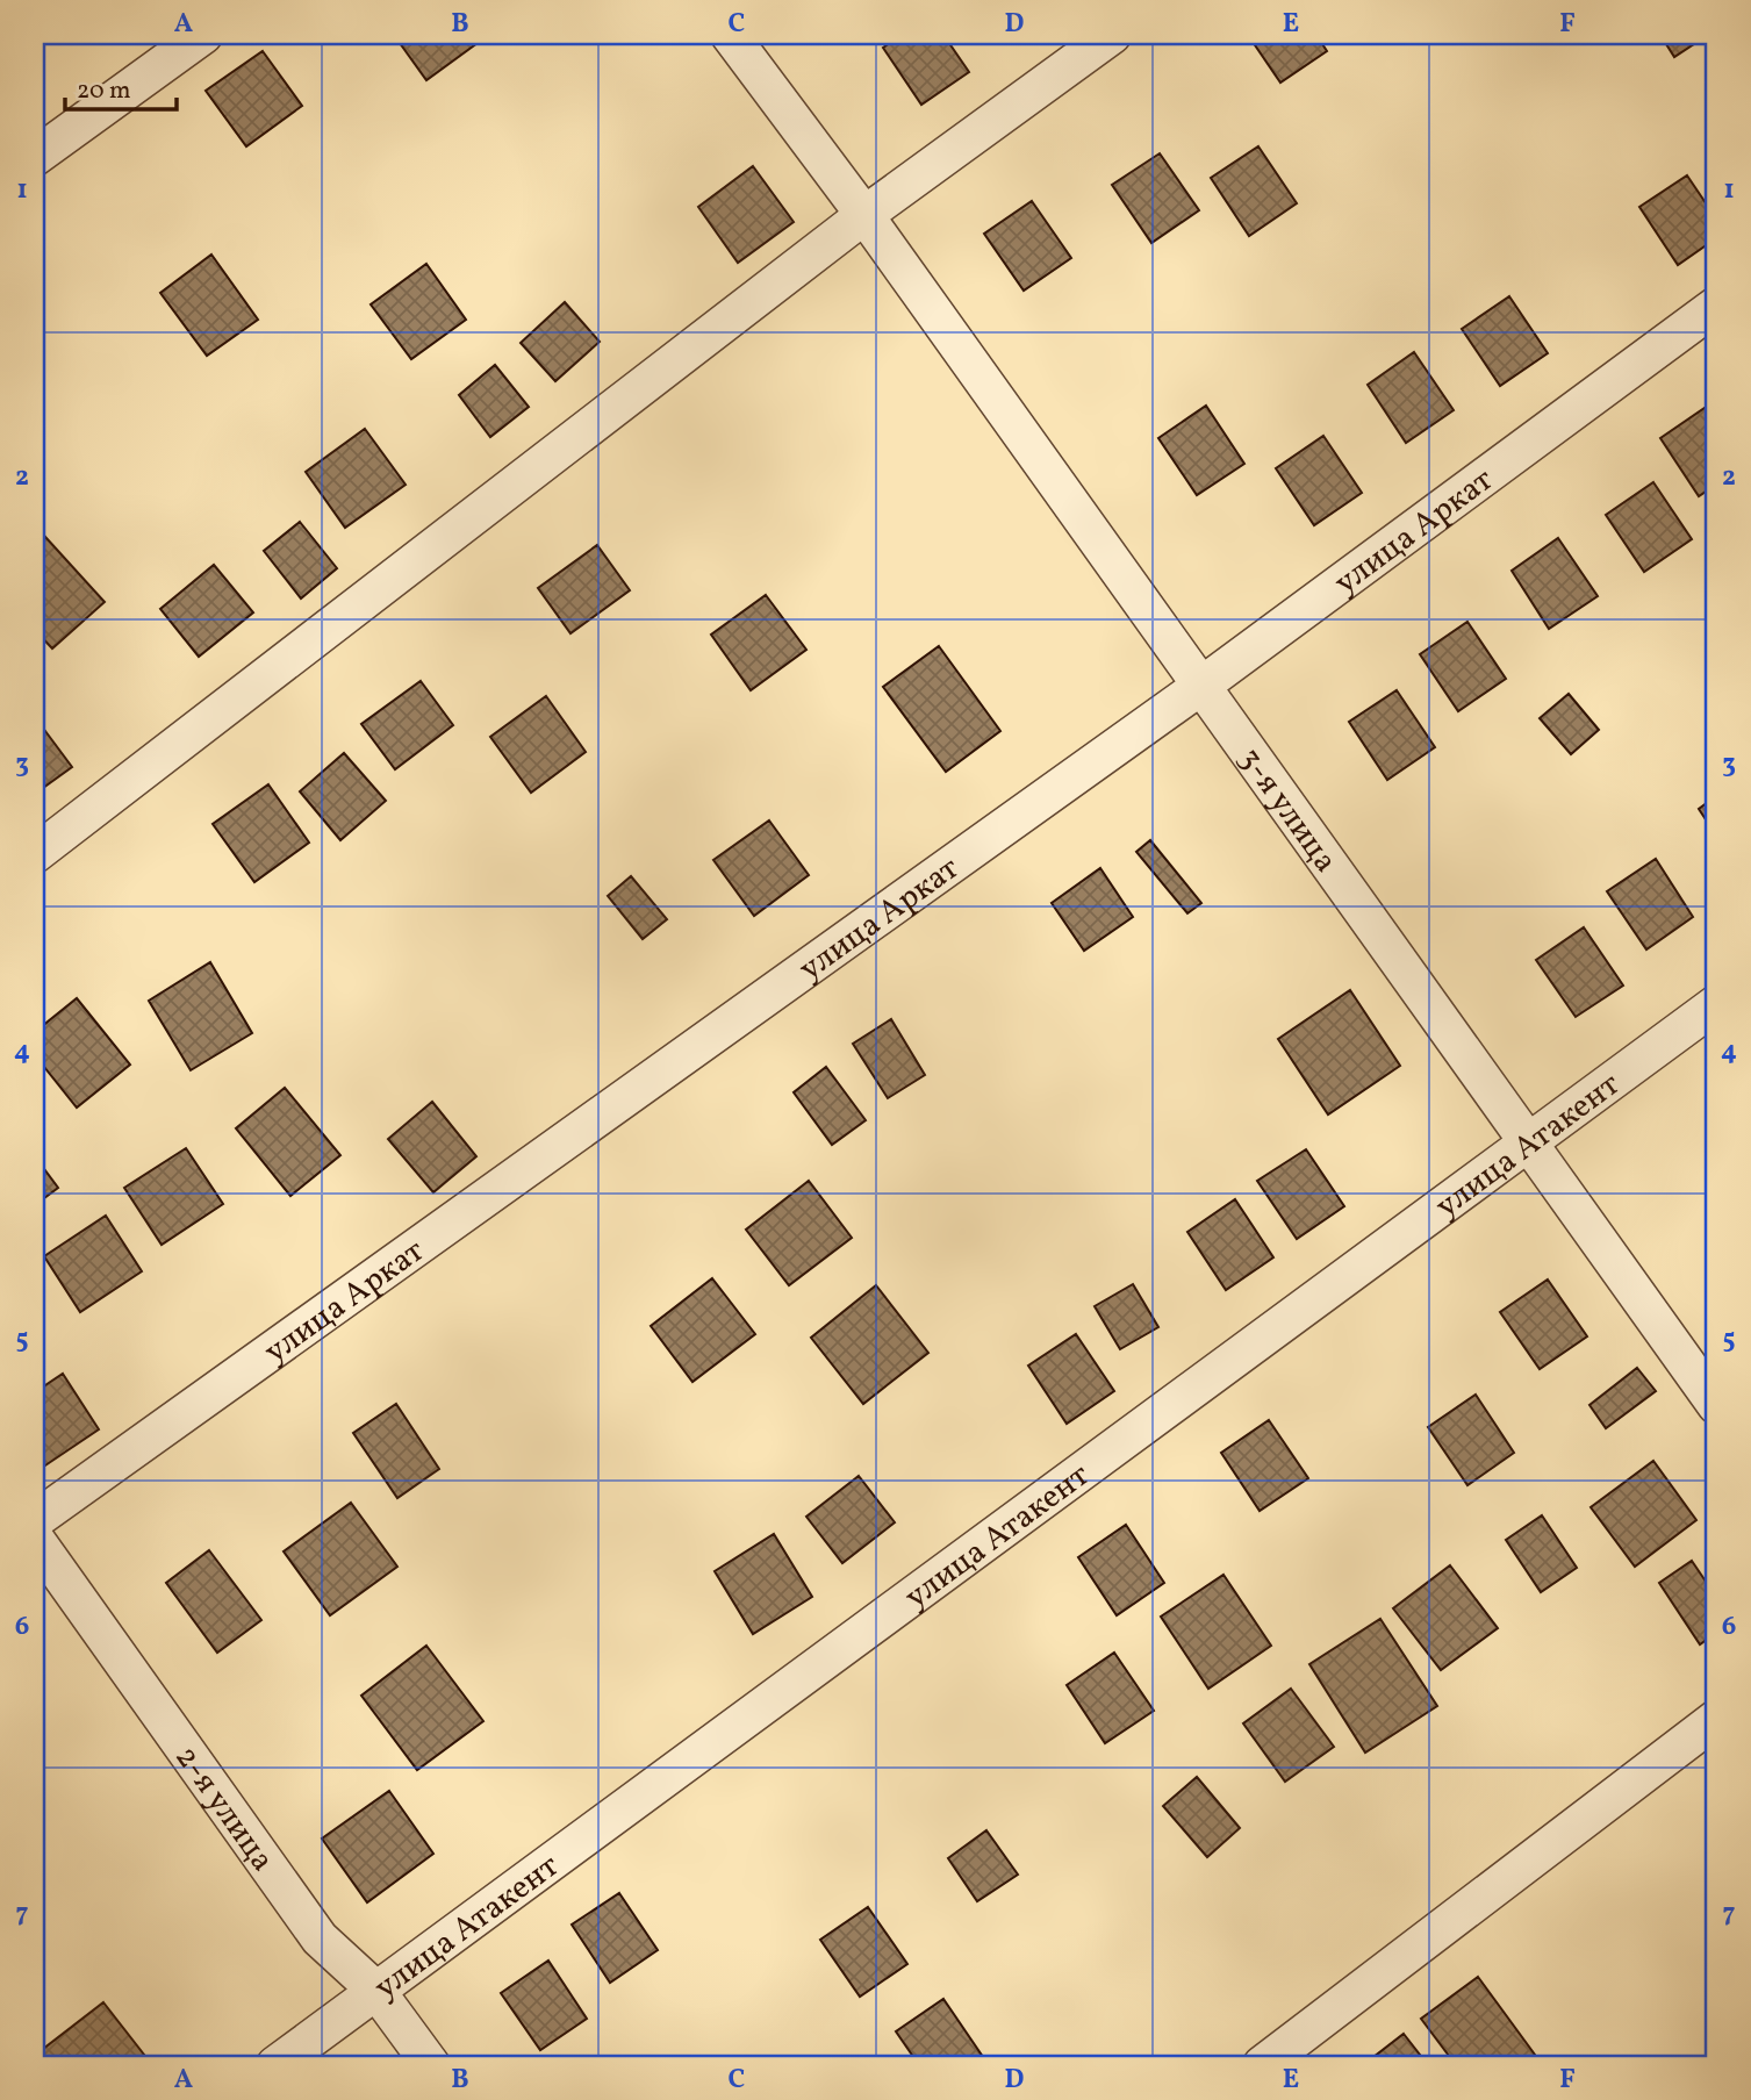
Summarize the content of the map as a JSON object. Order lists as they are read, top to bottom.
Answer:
{
  "streets": {
    "street": [
      "улица Аркат",
      "3-я улица",
      "улица Атакент",
      "2-я улица"
    ]
  },
  "crossings": [
    ["улица Аркат", "3-я улица"],
    ["3-я улица", "улица Атакент"],
    ["улица Атакент", "2-я улица"]
  ],
  "scale_bar": "20 m",
  "grid": {
    "columns": [
      "A",
      "B",
      "C",
      "D",
      "E",
      "F"
    ],
    "rows": [
      "1",
      "2",
      "3",
      "4",
      "5",
      "6",
      "7"
    ]
  }
}
